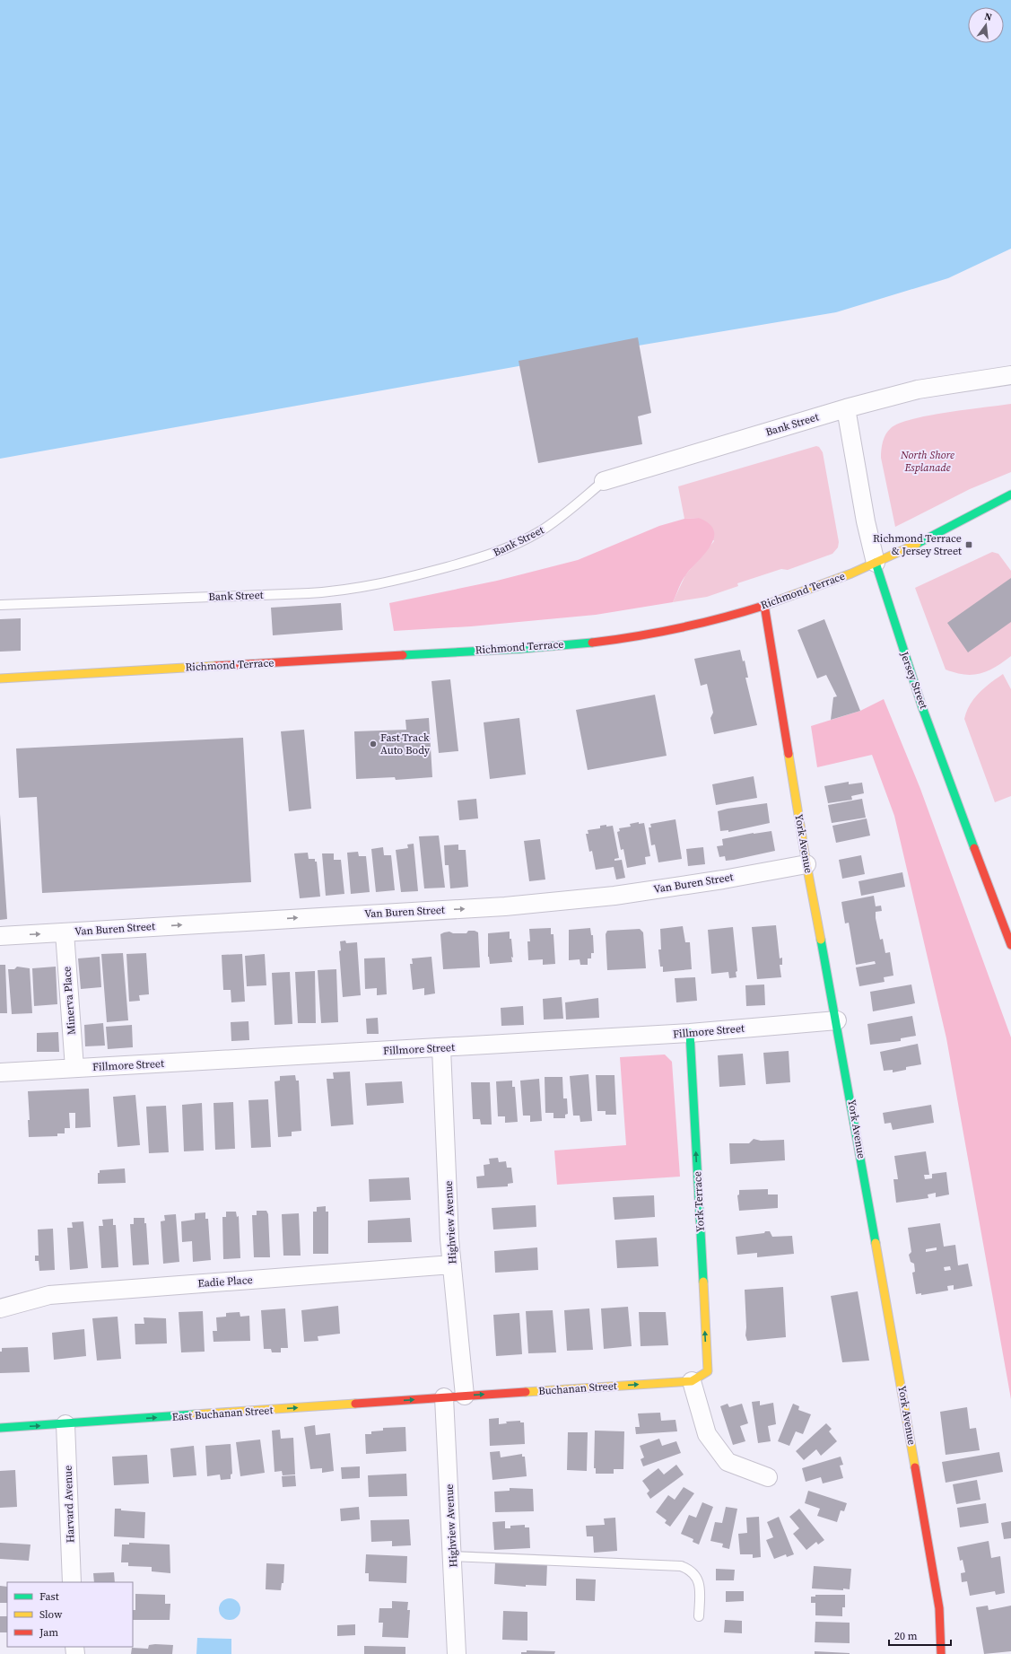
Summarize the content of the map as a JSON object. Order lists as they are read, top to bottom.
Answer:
{
  "streets": {
    "street": [
      "Bank Street",
      "Richmond Terrace",
      "Jersey Street",
      "York Avenue",
      "Van Buren Street",
      "Minerva Place",
      "Fillmore Street",
      "York Terrace",
      "Highview Avenue",
      "Eadie Place",
      "Buchanan Street",
      "East Buchanan Street",
      "Harvard Avenue"
    ]
  },
  "crossings": [
    ["Bank Street", "Jersey Street"],
    ["Richmond Terrace", "Jersey Street"],
    ["Richmond Terrace", "York Avenue"],
    ["York Avenue", "Van Buren Street"],
    ["York Avenue", "Fillmore Street"],
    ["Van Buren Street", "Minerva Place"],
    ["Minerva Place", "Fillmore Street"],
    ["Fillmore Street", "York Terrace"],
    ["Fillmore Street", "Highview Avenue"],
    ["York Terrace", "Buchanan Street"],
    ["Highview Avenue", "Eadie Place"],
    ["Highview Avenue", "Buchanan Street"],
    ["Highview Avenue", "East Buchanan Street"],
    ["Buchanan Street", "East Buchanan Street"],
    ["East Buchanan Street", "Harvard Avenue"]
  ],
  "one_way": [
    "Van Buren Street",
    "York Terrace",
    "Buchanan Street",
    "East Buchanan Street"
  ],
  "parks": ["North Shore Esplanade"],
  "places": {
    "transit": ["Richmond Terrace & Jersey Street"],
    "other": ["Fast Track Auto Body"]
  },
  "legend": ["Fast", "Slow", "Jam"],
  "scale_bar": "20 m",
  "north": "top"
}
